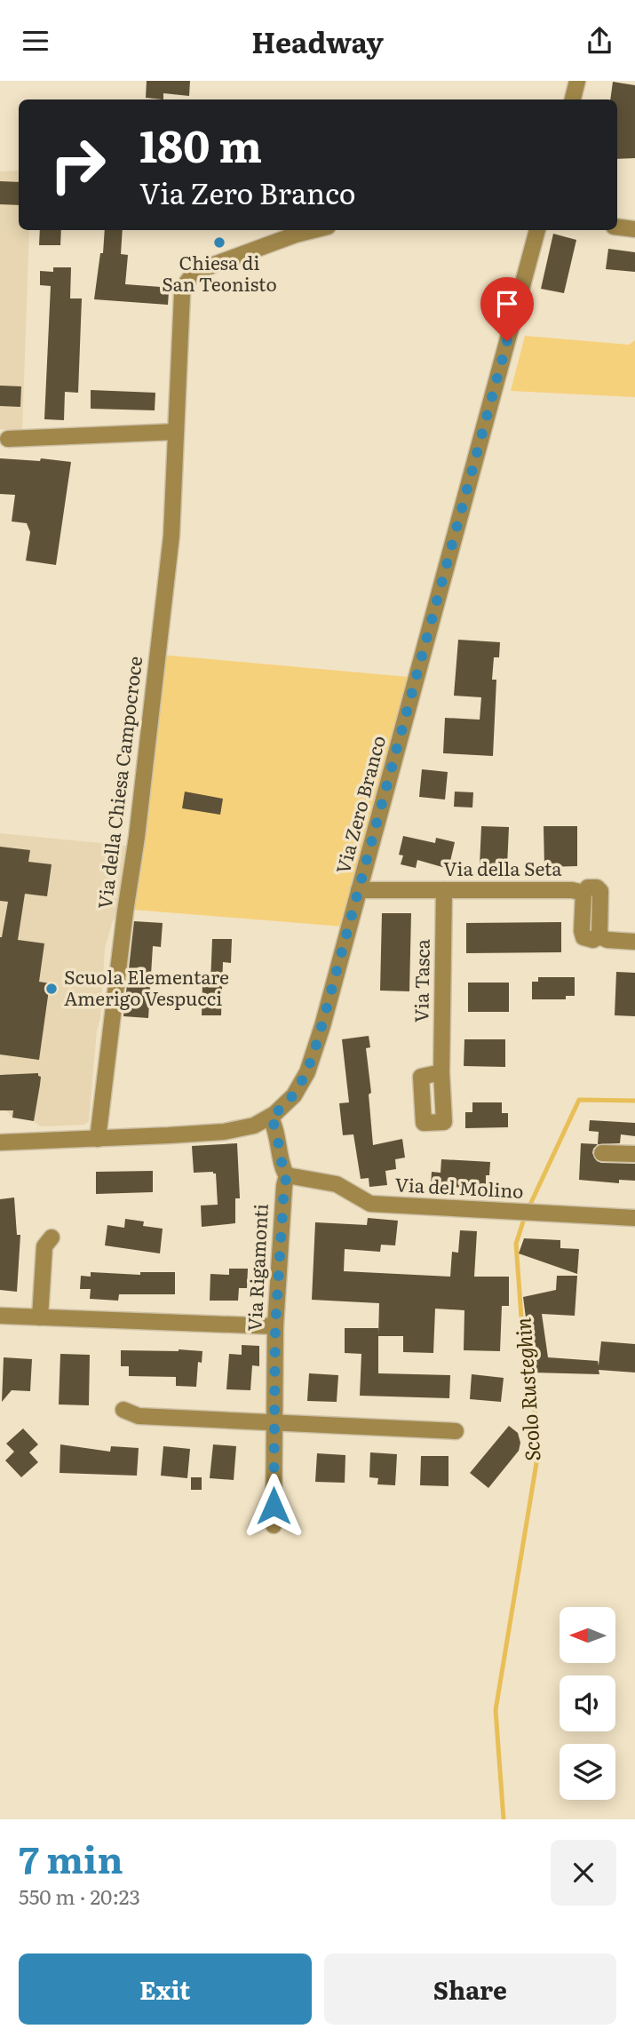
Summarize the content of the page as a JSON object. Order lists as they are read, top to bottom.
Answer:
{
  "streets": {
    "street": [
      "Via della Chiesa Campocroce",
      "Via Zero Branco",
      "Via della Seta",
      "Via Tasca",
      "Via del Molino",
      "Via Rigamonti"
    ]
  },
  "crossings": [
    ["Via della Chiesa Campocroce", "Via Zero Branco"],
    ["Via Zero Branco", "Via della Seta"],
    ["Via Zero Branco", "Via Rigamonti"],
    ["Via della Seta", "Via Tasca"],
    ["Via del Molino", "Via Rigamonti"]
  ],
  "water": ["Scolo Rusteghin"],
  "places": ["Chiesa di San Teonisto", "Scuola Elementare Amerigo Vespucci"],
  "north": "left",
  "page": {
    "header": "Headway",
    "turn": ["180 m", "Via Zero Branco"],
    "heading": ["7 min", "550 m · 20:23"],
    "buttons": ["Exit", "Share"]
  }
}
